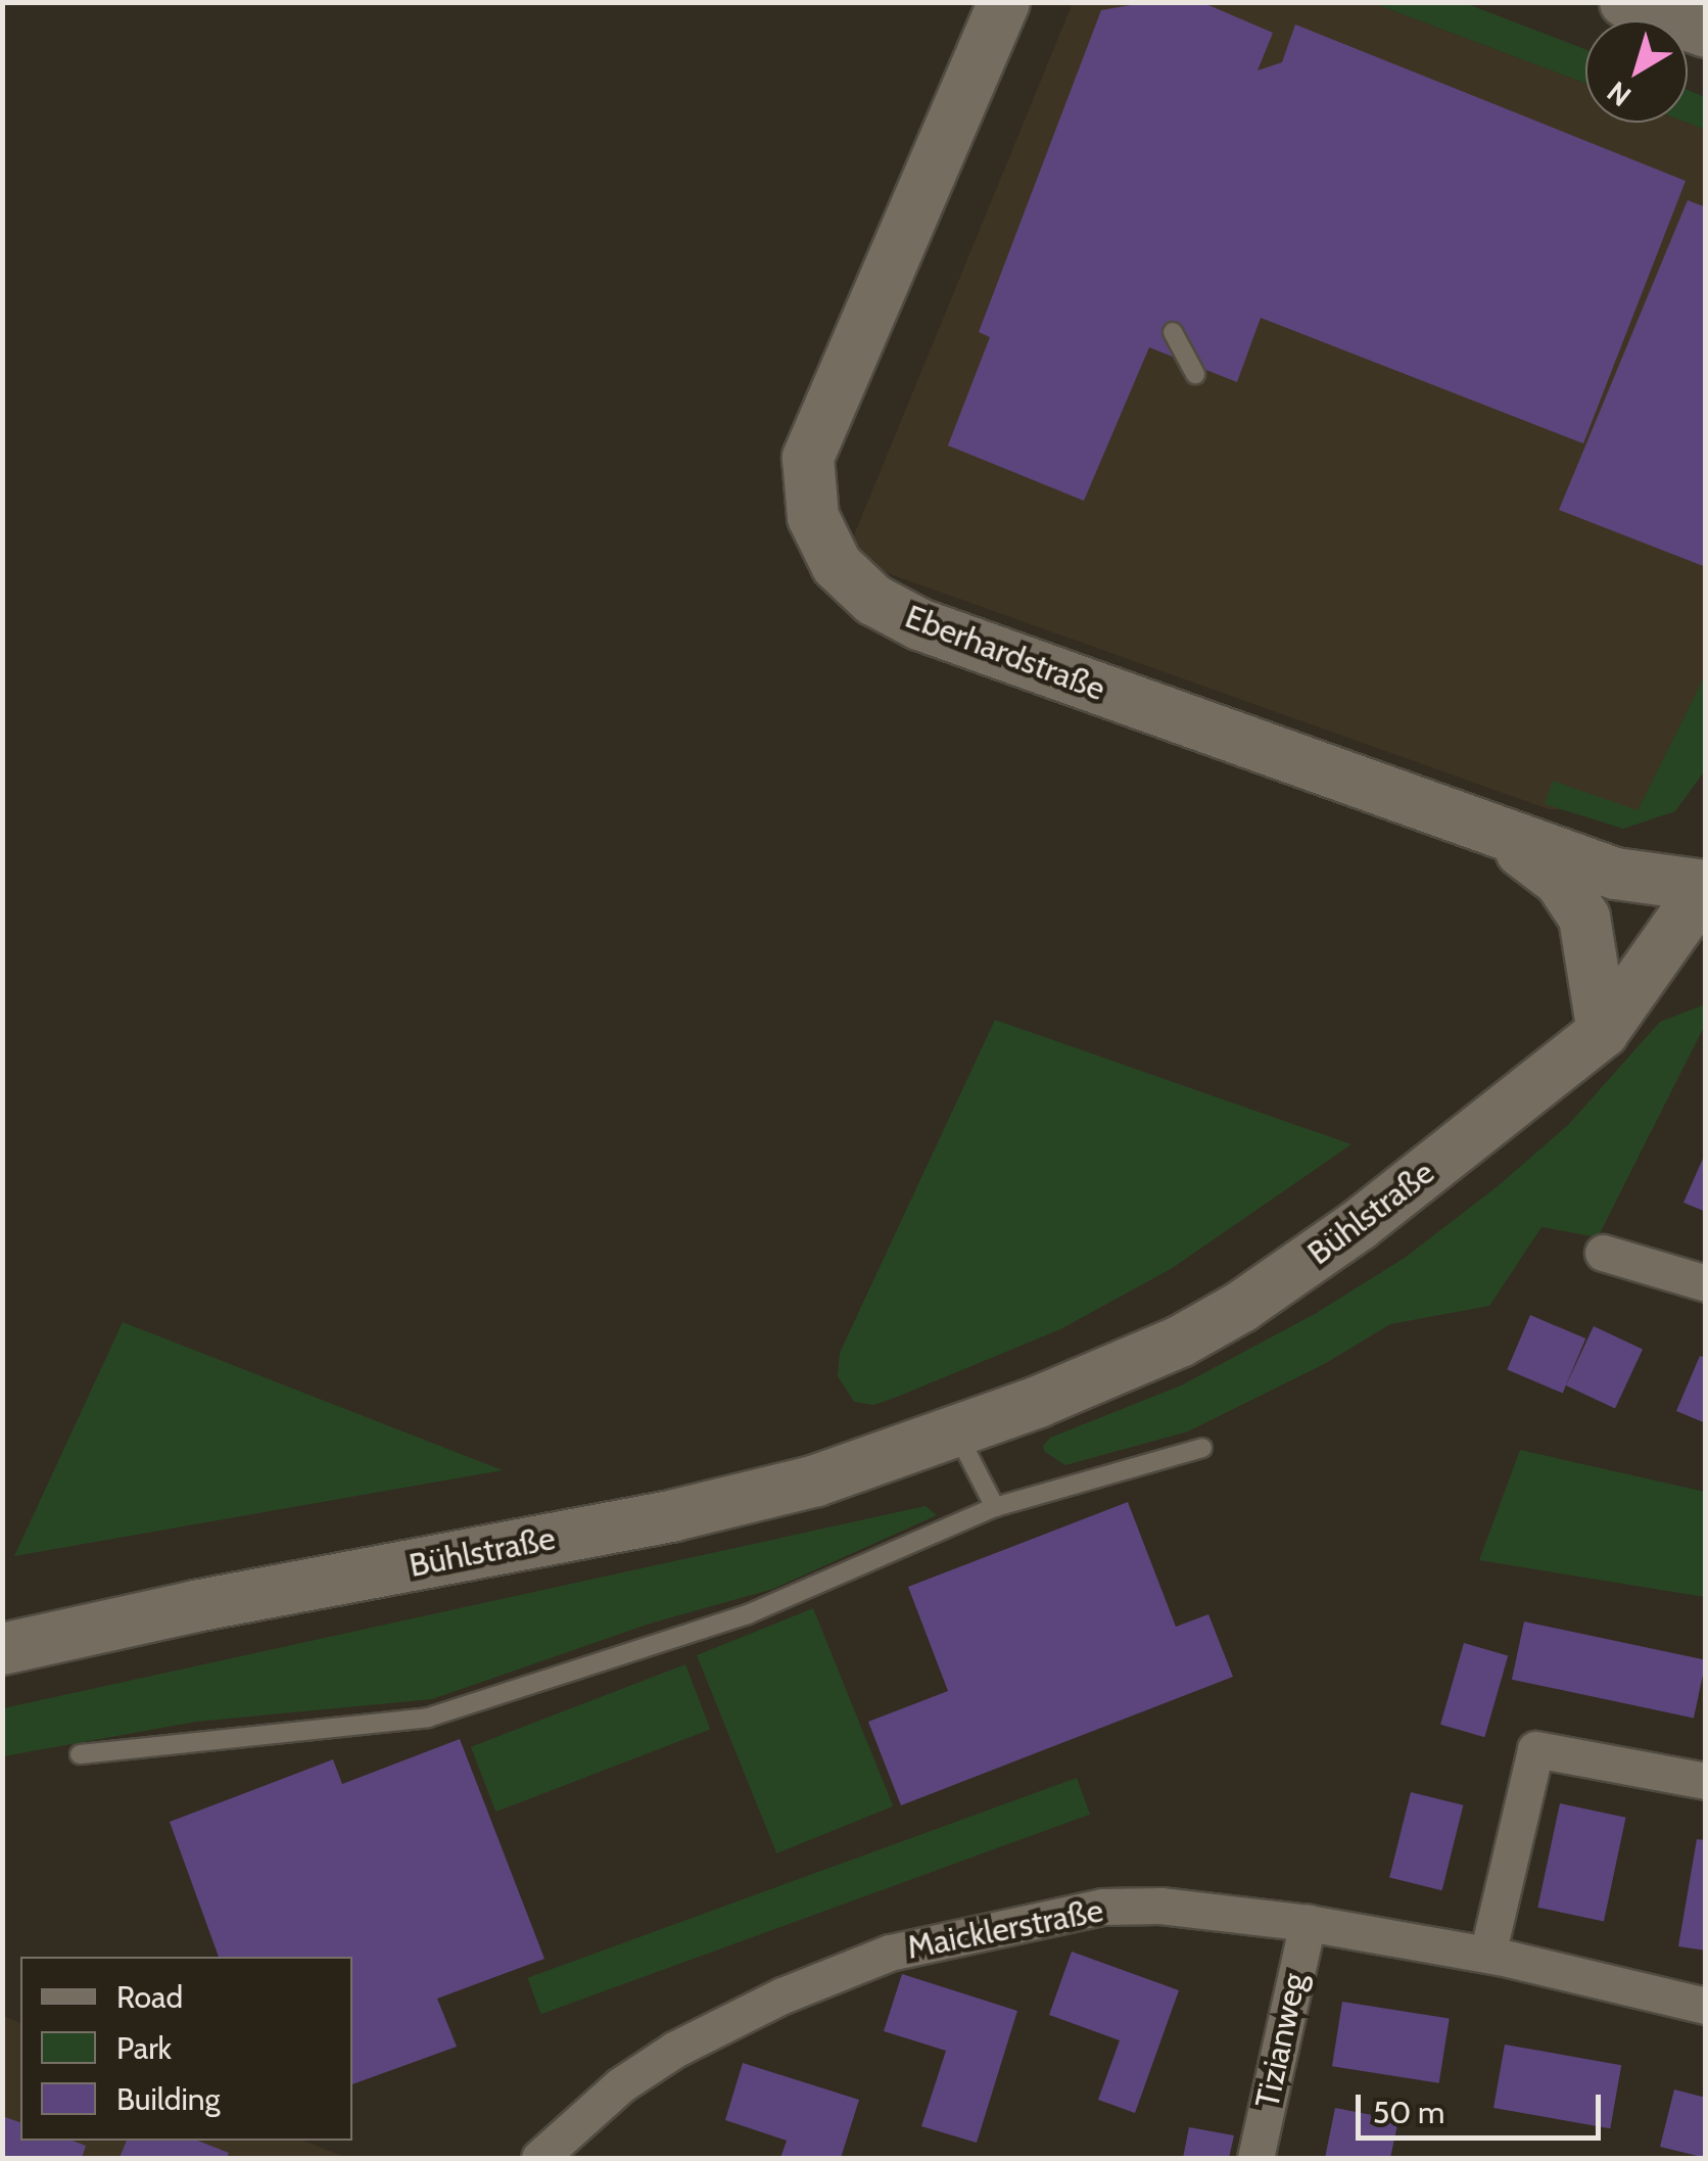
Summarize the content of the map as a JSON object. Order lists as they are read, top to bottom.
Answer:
{
  "streets": {
    "main road": ["Eberhardstraße", "Bühlstraße"],
    "street": ["Maicklerstraße", "Tizianweg"]
  },
  "crossings": [
    ["Eberhardstraße", "Bühlstraße"],
    ["Maicklerstraße", "Tizianweg"]
  ],
  "legend": ["Road", "Park", "Building"],
  "scale_bar": "50 m",
  "north": "bottom left"
}
